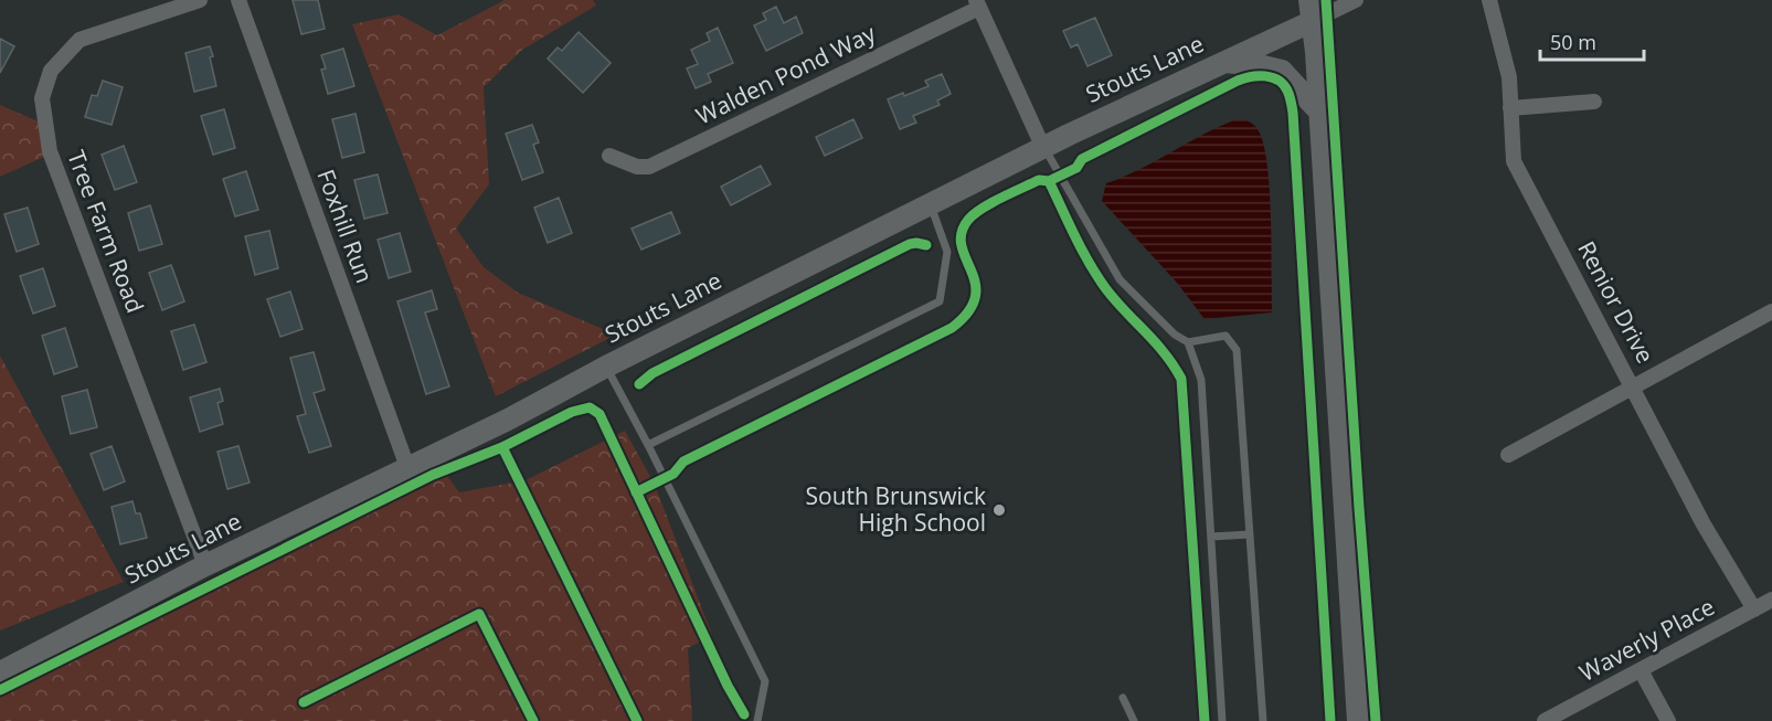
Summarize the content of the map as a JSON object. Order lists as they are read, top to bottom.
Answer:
{
  "streets": {
    "street": [
      "Stouts Lane",
      "Walden Pond Way",
      "Foxhill Run",
      "Tree Farm Road",
      "Renior Drive",
      "Waverly Place"
    ]
  },
  "crossings": [
    ["Stouts Lane", "Foxhill Run"],
    ["Stouts Lane", "Tree Farm Road"],
    ["Renior Drive", "Waverly Place"]
  ],
  "places": ["South Brunswick High School"],
  "scale_bar": "50 m"
}
